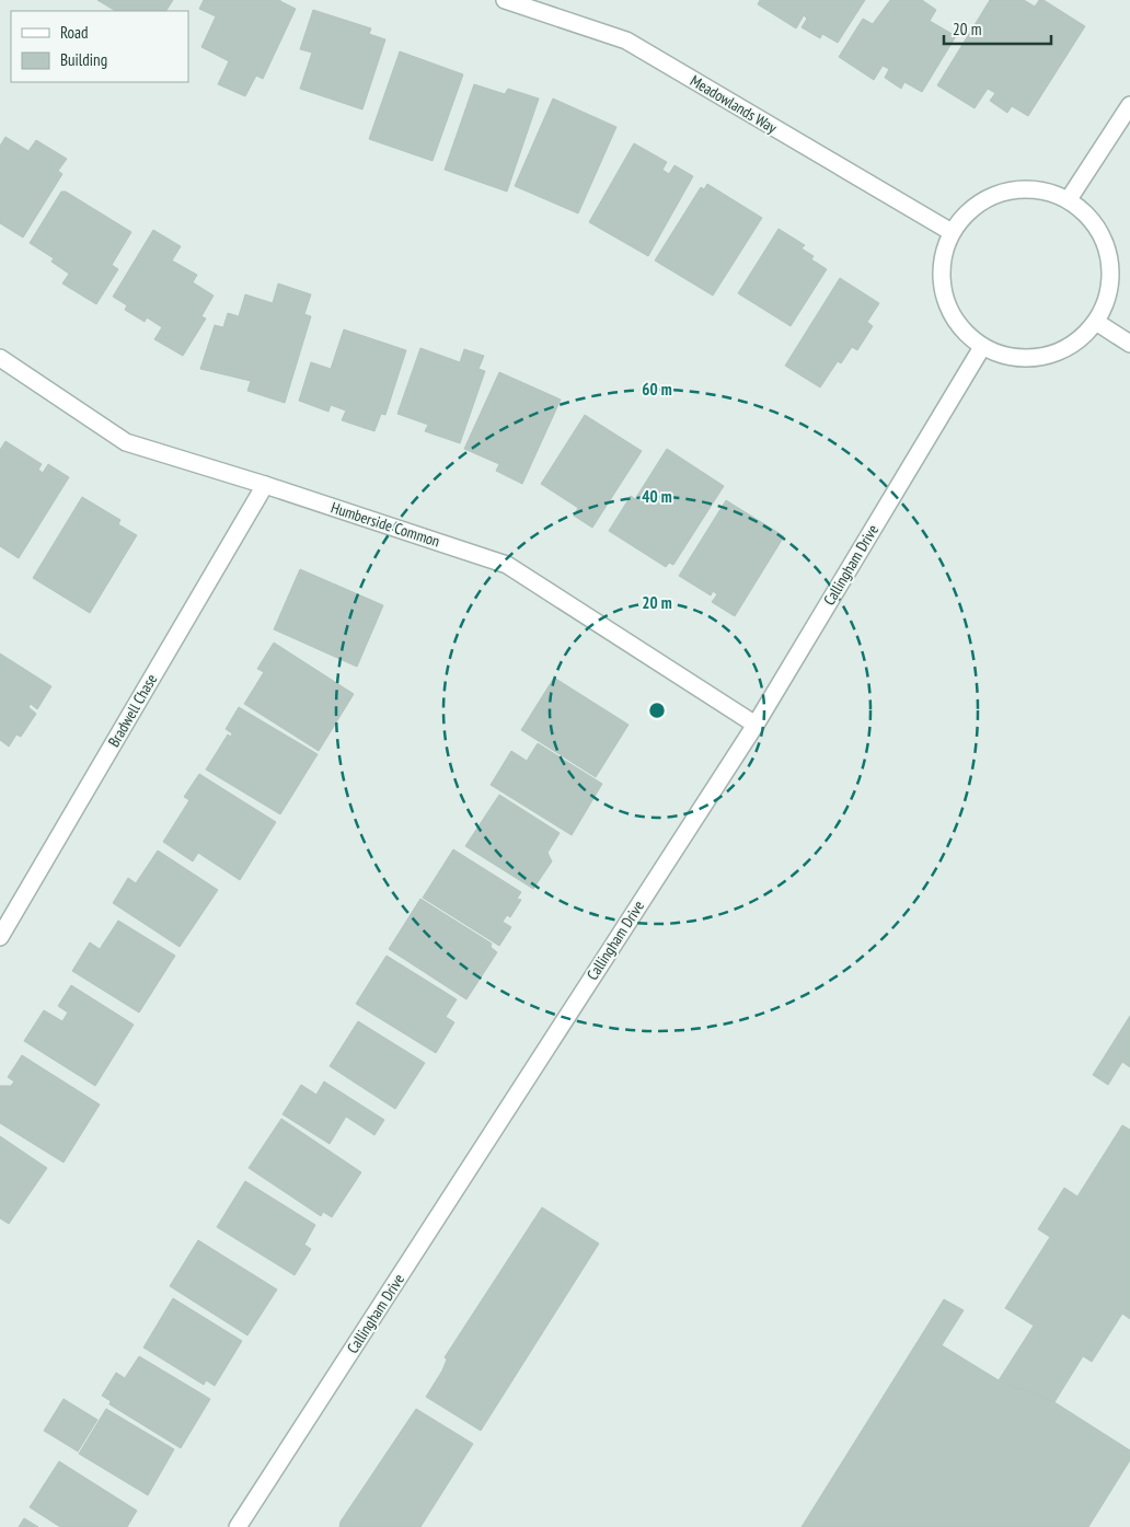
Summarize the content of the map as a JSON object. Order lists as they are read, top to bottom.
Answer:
{
  "streets": {
    "street": [
      "Meadowlands Way",
      "Humberside Common",
      "Callingham Drive",
      "Bradwell Chase"
    ]
  },
  "crossings": [
    ["Meadowlands Way", "Callingham Drive"],
    ["Humberside Common", "Callingham Drive"],
    ["Humberside Common", "Bradwell Chase"]
  ],
  "legend": ["Road", "Building"],
  "scale_bar": "20 m",
  "rings": ["60 m", "40 m", "20 m"]
}
